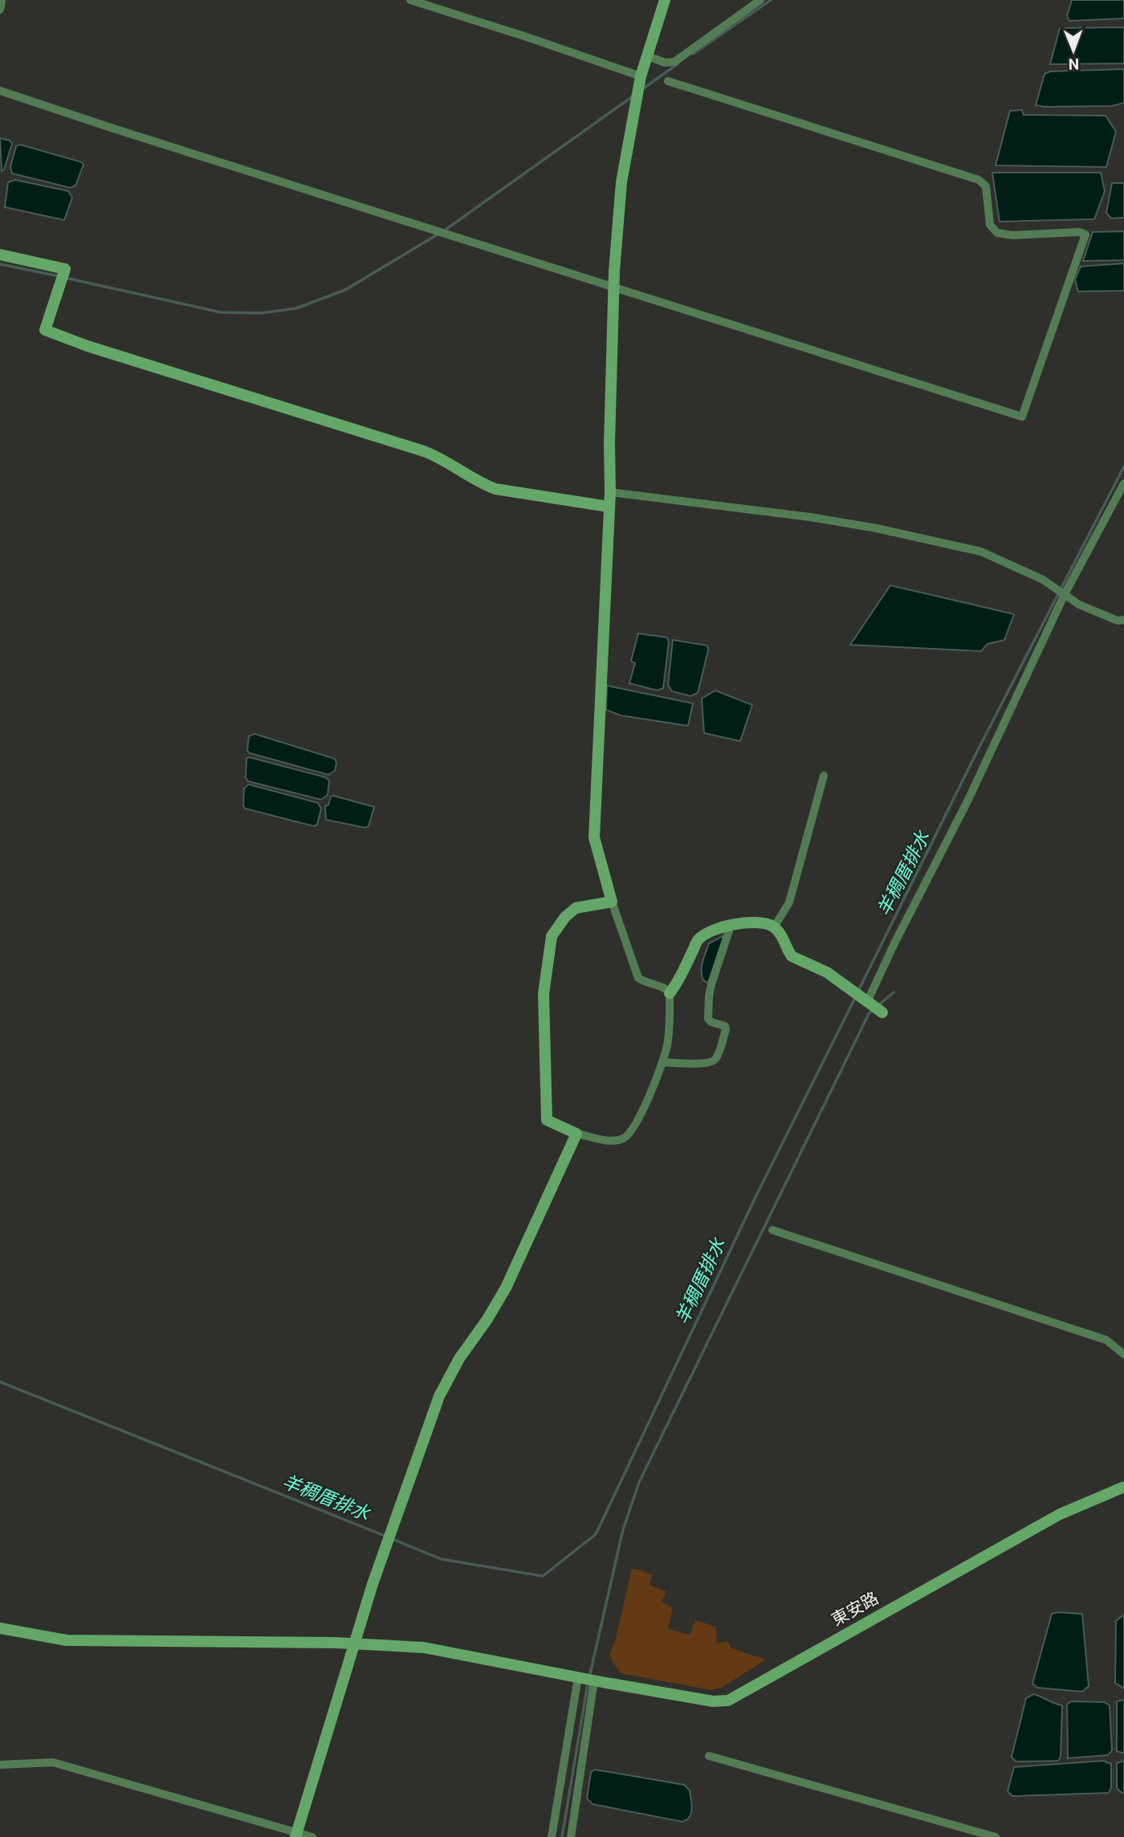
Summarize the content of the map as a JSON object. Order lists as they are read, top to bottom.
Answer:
{
  "streets": {
    "street": ["東安路"]
  },
  "water": ["羊稠厝排水"],
  "north": "bottom"
}
